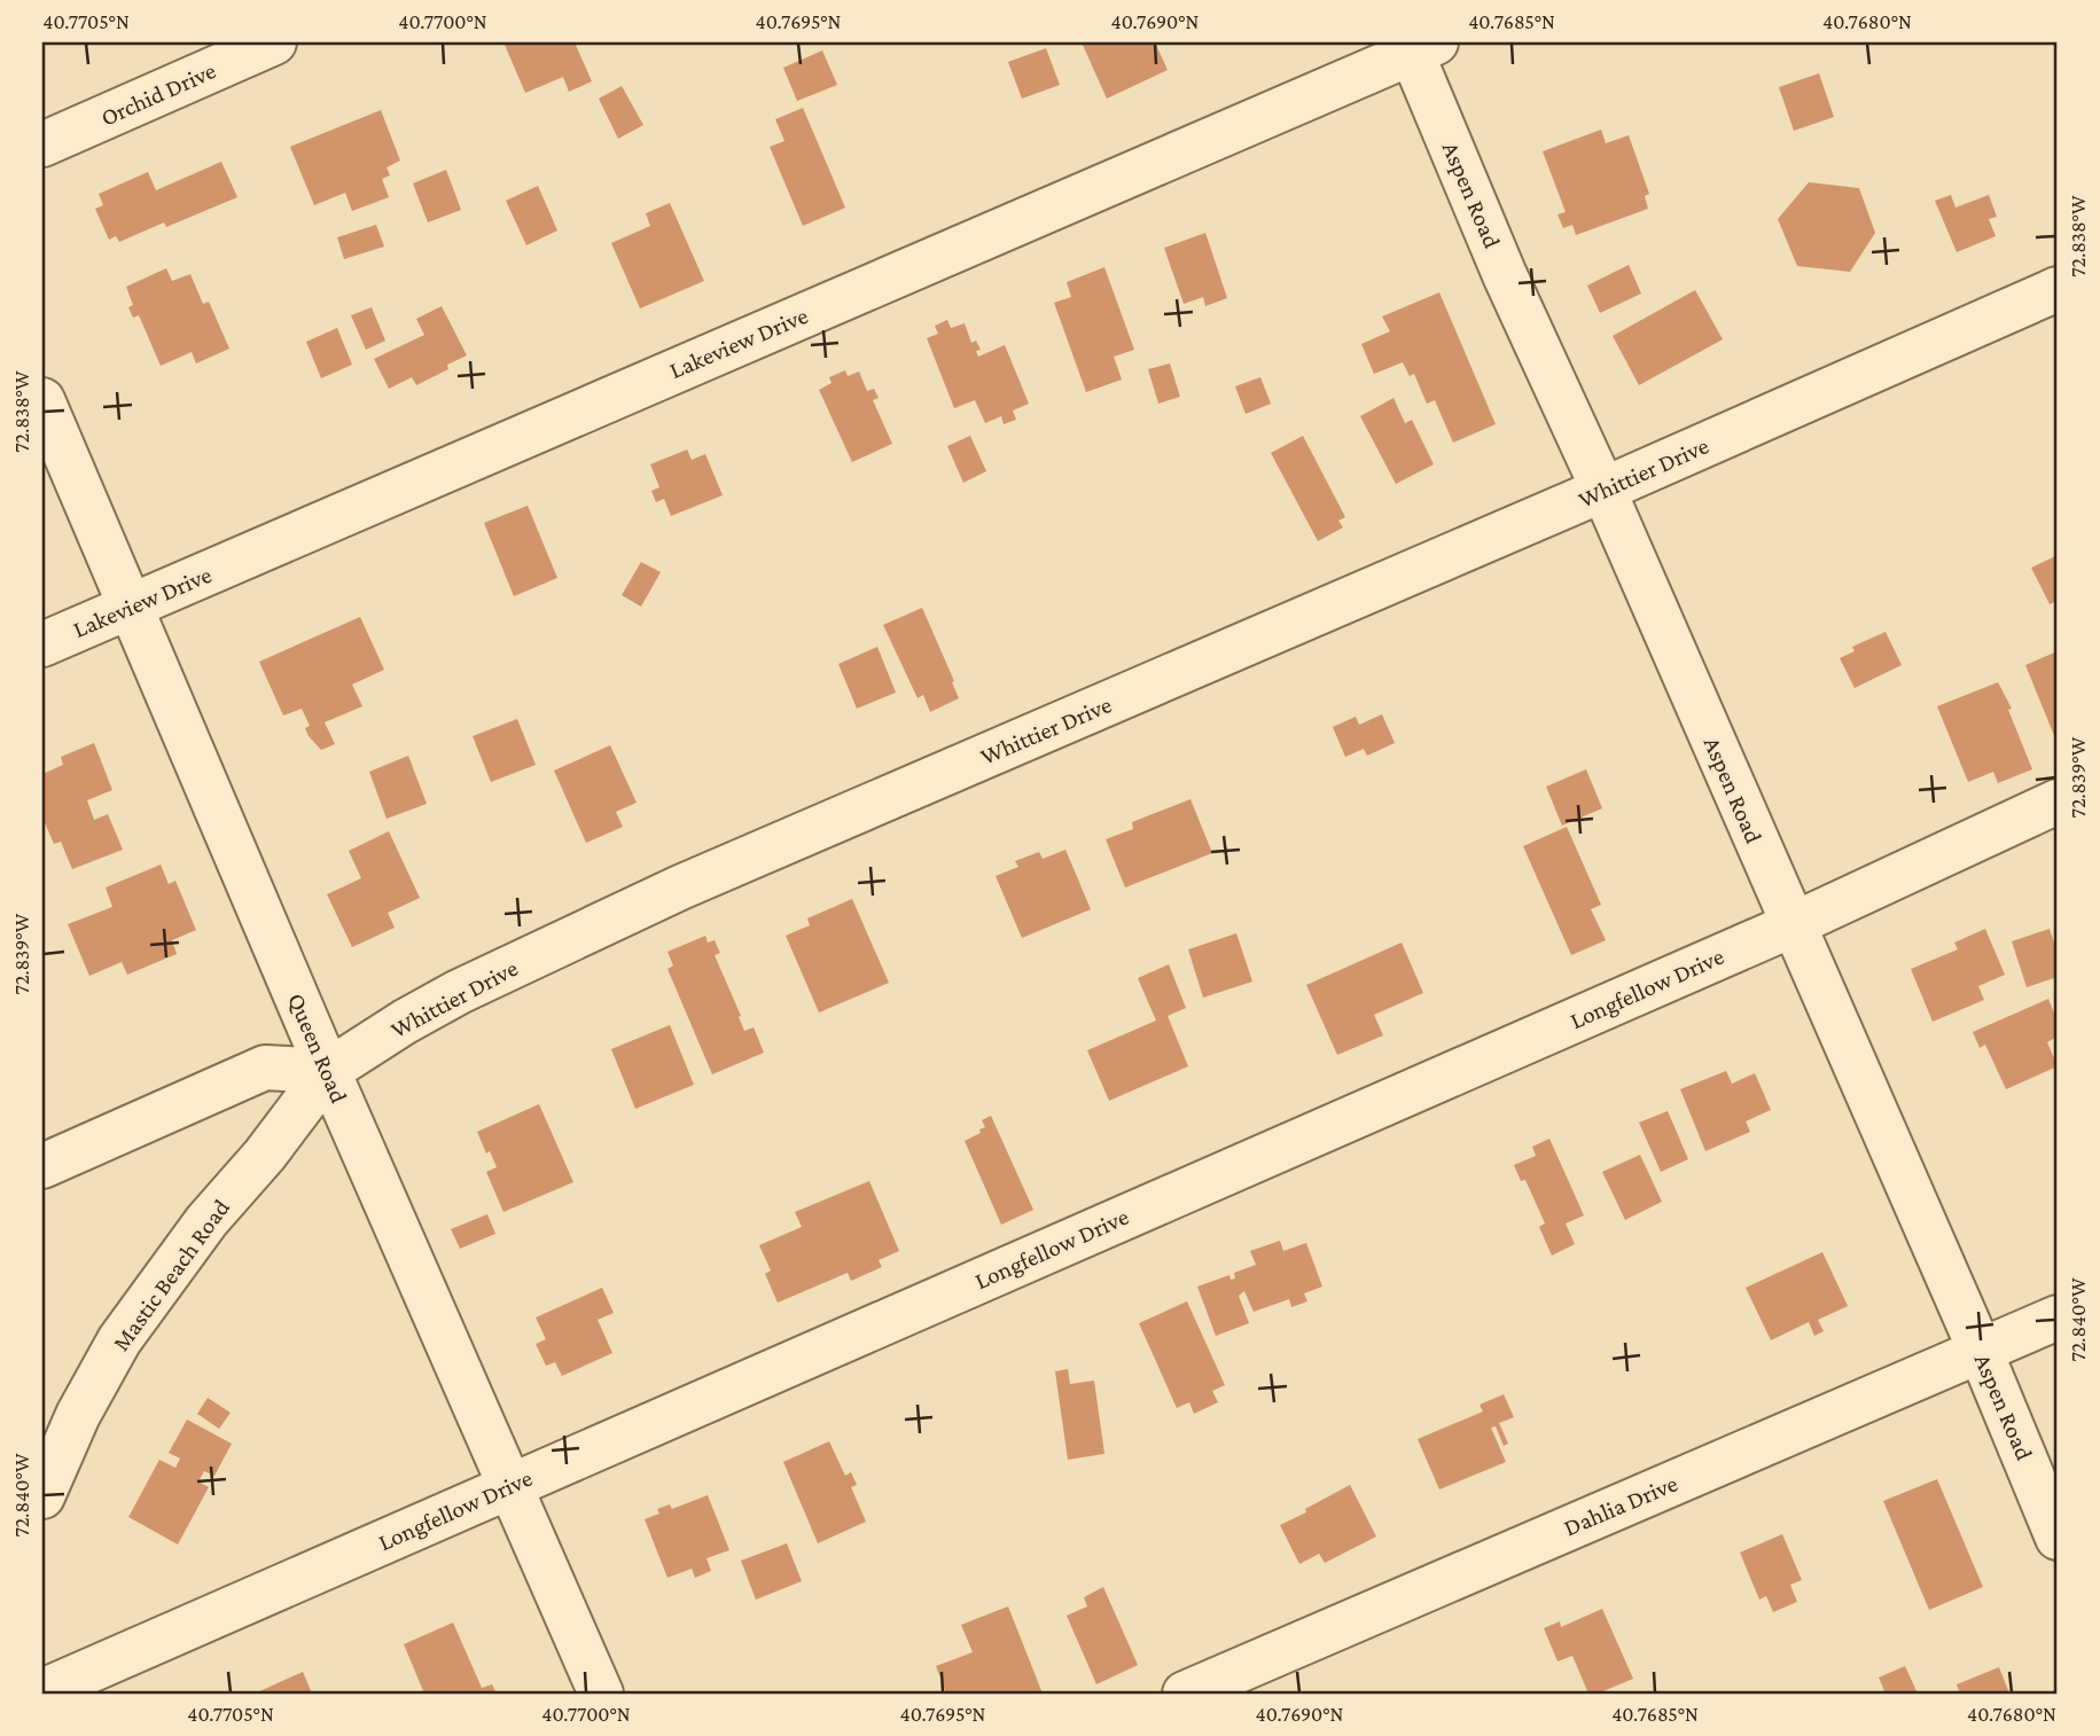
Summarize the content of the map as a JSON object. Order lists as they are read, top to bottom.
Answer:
{
  "streets": {
    "street": [
      "Orchid Drive",
      "Aspen Road",
      "Lakeview Drive",
      "Whittier Drive",
      "Longfellow Drive",
      "Queen Road",
      "Mastic Beach Road",
      "Dahlia Drive"
    ]
  },
  "crossings": [
    ["Aspen Road", "Lakeview Drive"],
    ["Aspen Road", "Whittier Drive"],
    ["Aspen Road", "Longfellow Drive"],
    ["Aspen Road", "Dahlia Drive"],
    ["Lakeview Drive", "Queen Road"],
    ["Whittier Drive", "Queen Road"],
    ["Whittier Drive", "Mastic Beach Road"],
    ["Longfellow Drive", "Queen Road"],
    ["Queen Road", "Mastic Beach Road"]
  ],
  "coordinates": [
    "40.7705°N",
    "40.7700°N",
    "40.7695°N",
    "40.7690°N",
    "40.7685°N",
    "40.7680°N",
    "72.838°W",
    "72.839°W",
    "72.840°W"
  ]
}
